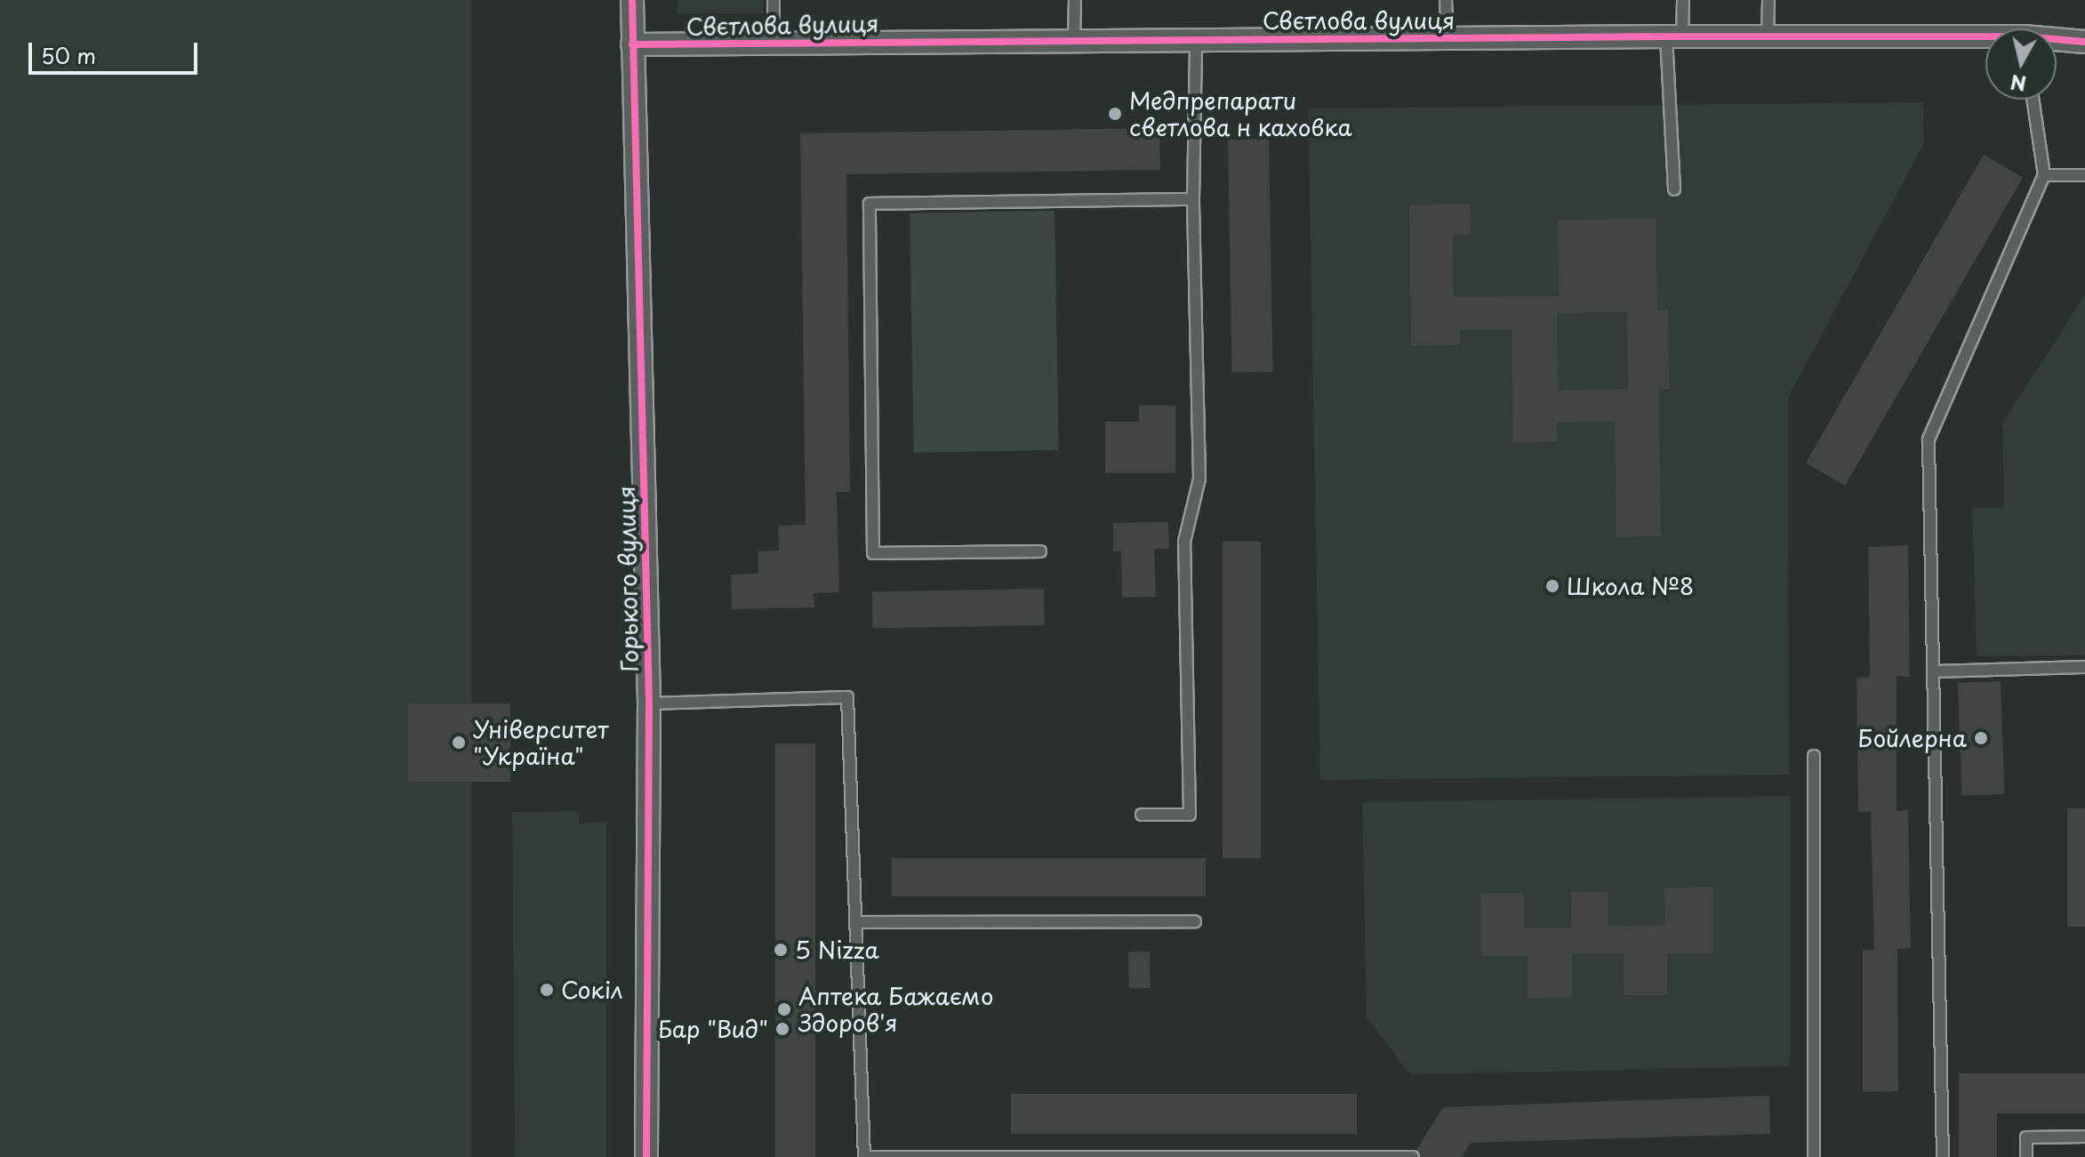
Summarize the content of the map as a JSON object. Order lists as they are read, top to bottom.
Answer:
{
  "streets": {
    "street": ["Свєтлова вулиця", "Горького вулиця"]
  },
  "crossings": [
    ["Свєтлова вулиця", "Горького вулиця"]
  ],
  "places": [
    "Медпрепарати светлова н каховка",
    "Школа №8",
    "Бойлерна",
    "Університет \"Україна\"",
    "5 Nizza",
    "Сокіл",
    "Аптека Бажаємо Здоров'я",
    "Бар \"Вид\""
  ],
  "scale_bar": "50 m",
  "north": "bottom"
}
